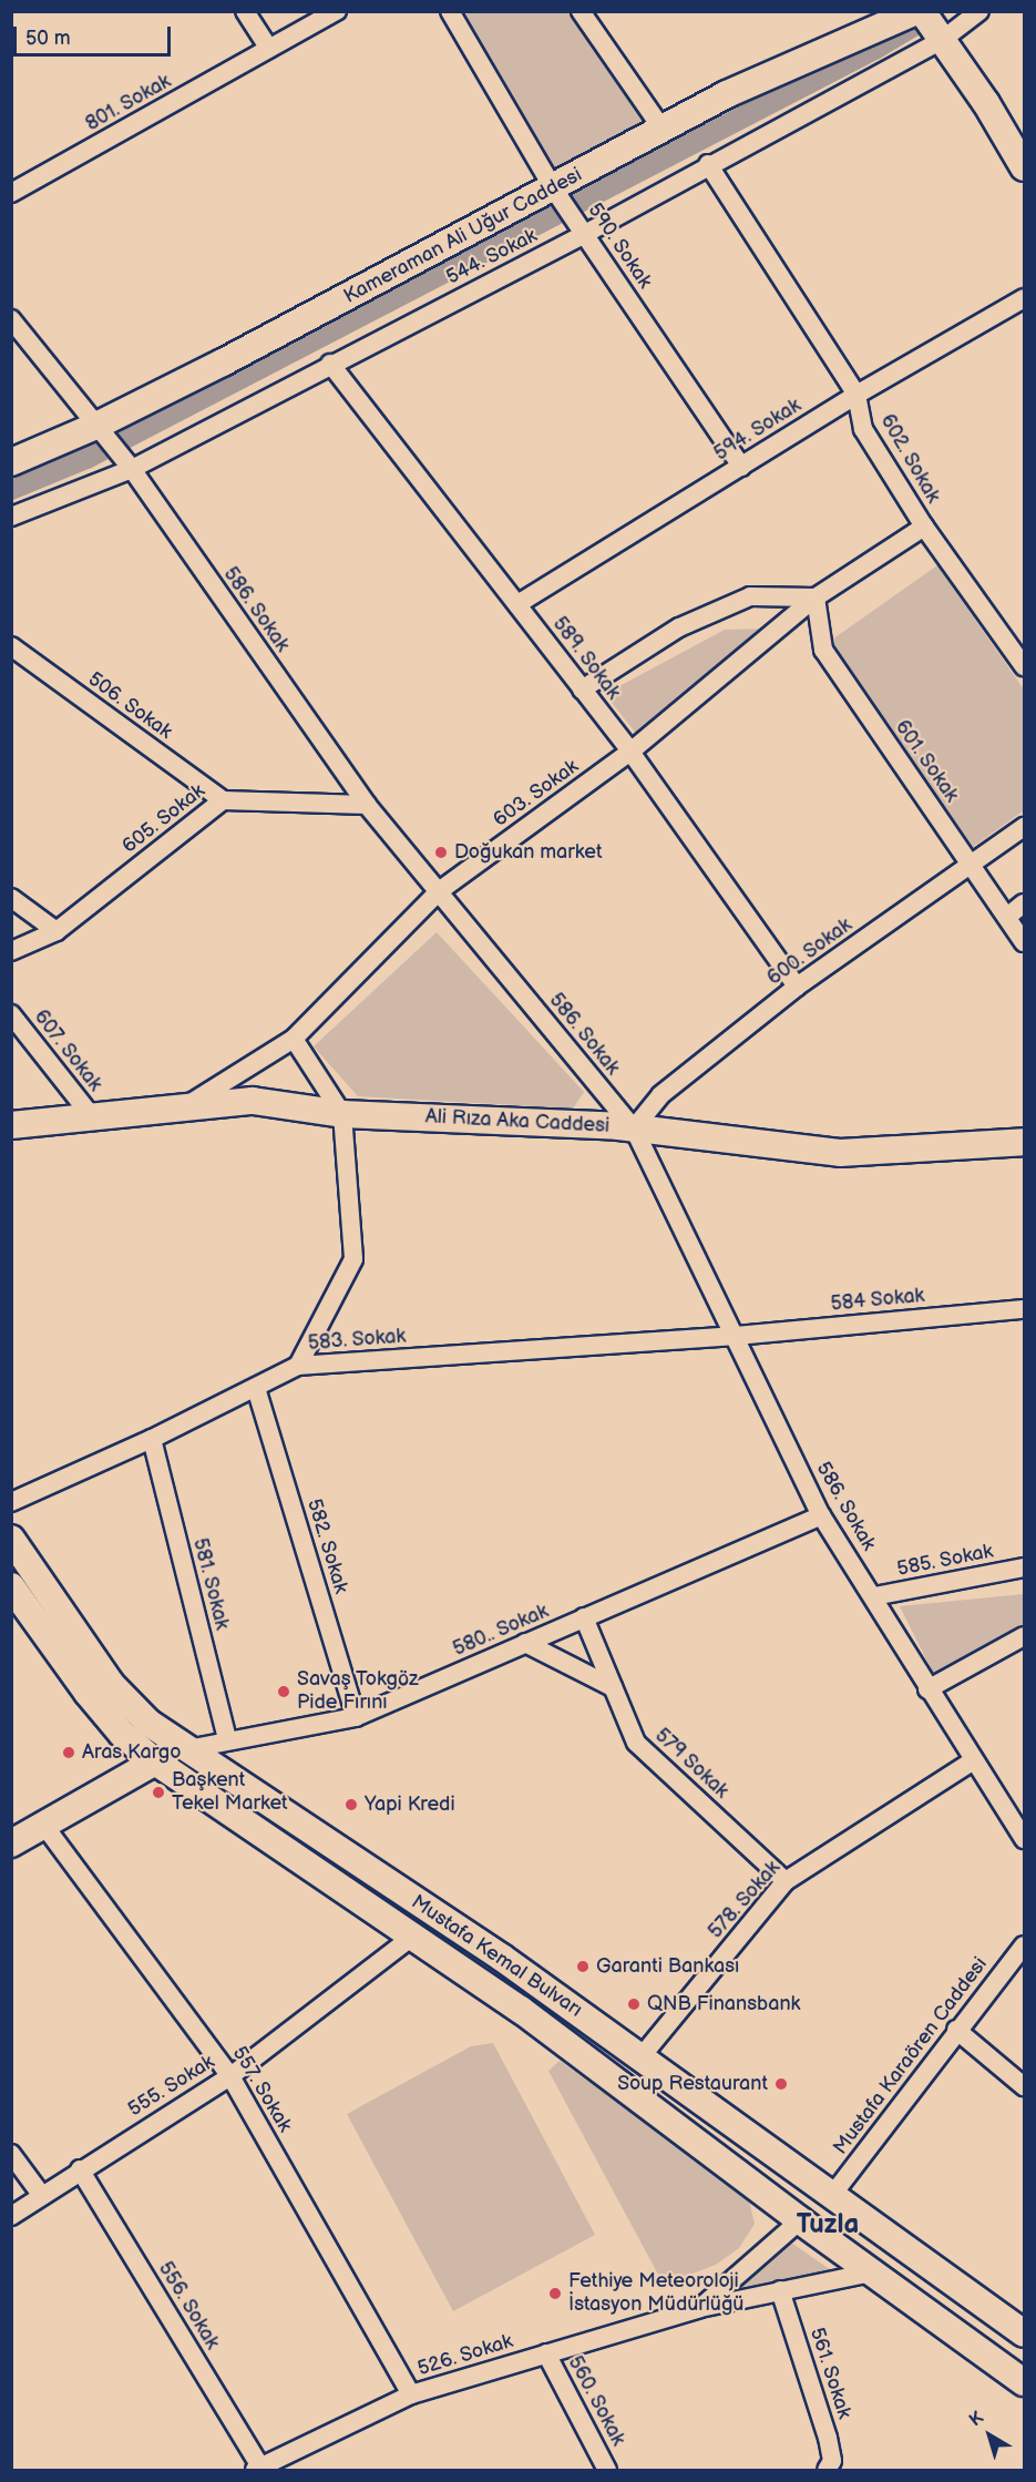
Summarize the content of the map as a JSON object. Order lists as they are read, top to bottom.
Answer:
{
  "streets": {
    "main road": ["Kameraman Ali Uğur Caddesi", "Ali Rıza Aka Caddesi", "Mustafa Kemal Bulvarı"],
    "street": [
      "801. Sokak",
      "590. Sokak",
      "544. Sokak",
      "594. Sokak",
      "602. Sokak",
      "586. Sokak",
      "589. Sokak",
      "506. Sokak",
      "601. Sokak",
      "603. Sokak",
      "605. Sokak",
      "600. Sokak",
      "607. Sokak",
      "584 Sokak",
      "583. Sokak",
      "582. Sokak",
      "585. Sokak",
      "581. Sokak",
      "580.. Sokak",
      "579 Sokak",
      "578. Sokak",
      "Mustafa Karaören Caddesi",
      "555. Sokak",
      "557. Sokak",
      "556. Sokak",
      "526. Sokak",
      "561. Sokak",
      "560. Sokak"
    ]
  },
  "crossings": [
    ["Kameraman Ali Uğur Caddesi", "590. Sokak"],
    ["Kameraman Ali Uğur Caddesi", "586. Sokak"],
    ["590. Sokak", "544. Sokak"],
    ["590. Sokak", "594. Sokak"],
    ["544. Sokak", "602. Sokak"],
    ["544. Sokak", "586. Sokak"],
    ["544. Sokak", "589. Sokak"],
    ["594. Sokak", "602. Sokak"],
    ["594. Sokak", "589. Sokak"],
    ["602. Sokak", "603. Sokak"],
    ["586. Sokak", "603. Sokak"],
    ["586. Sokak", "605. Sokak"],
    ["586. Sokak", "600. Sokak"],
    ["586. Sokak", "Ali Rıza Aka Caddesi"],
    ["586. Sokak", "584 Sokak"],
    ["586. Sokak", "583. Sokak"],
    ["586. Sokak", "585. Sokak"],
    ["586. Sokak", "580.. Sokak"],
    ["586. Sokak", "578. Sokak"],
    ["589. Sokak", "603. Sokak"],
    ["589. Sokak", "600. Sokak"],
    ["506. Sokak", "605. Sokak"],
    ["601. Sokak", "603. Sokak"],
    ["601. Sokak", "600. Sokak"],
    ["603. Sokak", "Ali Rıza Aka Caddesi"],
    ["600. Sokak", "Ali Rıza Aka Caddesi"],
    ["607. Sokak", "Ali Rıza Aka Caddesi"],
    ["584 Sokak", "583. Sokak"],
    ["583. Sokak", "582. Sokak"],
    ["583. Sokak", "581. Sokak"],
    ["582. Sokak", "580.. Sokak"],
    ["581. Sokak", "580.. Sokak"],
    ["580.. Sokak", "579 Sokak"],
    ["580.. Sokak", "Mustafa Kemal Bulvarı"],
    ["579 Sokak", "578. Sokak"],
    ["578. Sokak", "Mustafa Kemal Bulvarı"],
    ["Mustafa Kemal Bulvarı", "Mustafa Karaören Caddesi"],
    ["Mustafa Kemal Bulvarı", "555. Sokak"],
    ["Mustafa Kemal Bulvarı", "526. Sokak"],
    ["555. Sokak", "557. Sokak"],
    ["555. Sokak", "556. Sokak"],
    ["557. Sokak", "526. Sokak"],
    ["556. Sokak", "526. Sokak"],
    ["526. Sokak", "561. Sokak"],
    ["526. Sokak", "560. Sokak"]
  ],
  "districts": ["Tuzla"],
  "places": [
    "Doğukan market",
    "Savaş Tokgöz Pide Fırını",
    "Aras Kargo",
    "Başkent Tekel Market",
    "Yapi Kredi",
    "Garanti Bankası",
    "QNB Finansbank",
    "Soup Restaurant",
    "Fethiye Meteoroloji İstasyon Müdürlüğü"
  ],
  "scale_bar": "50 m",
  "north": "top left"
}
